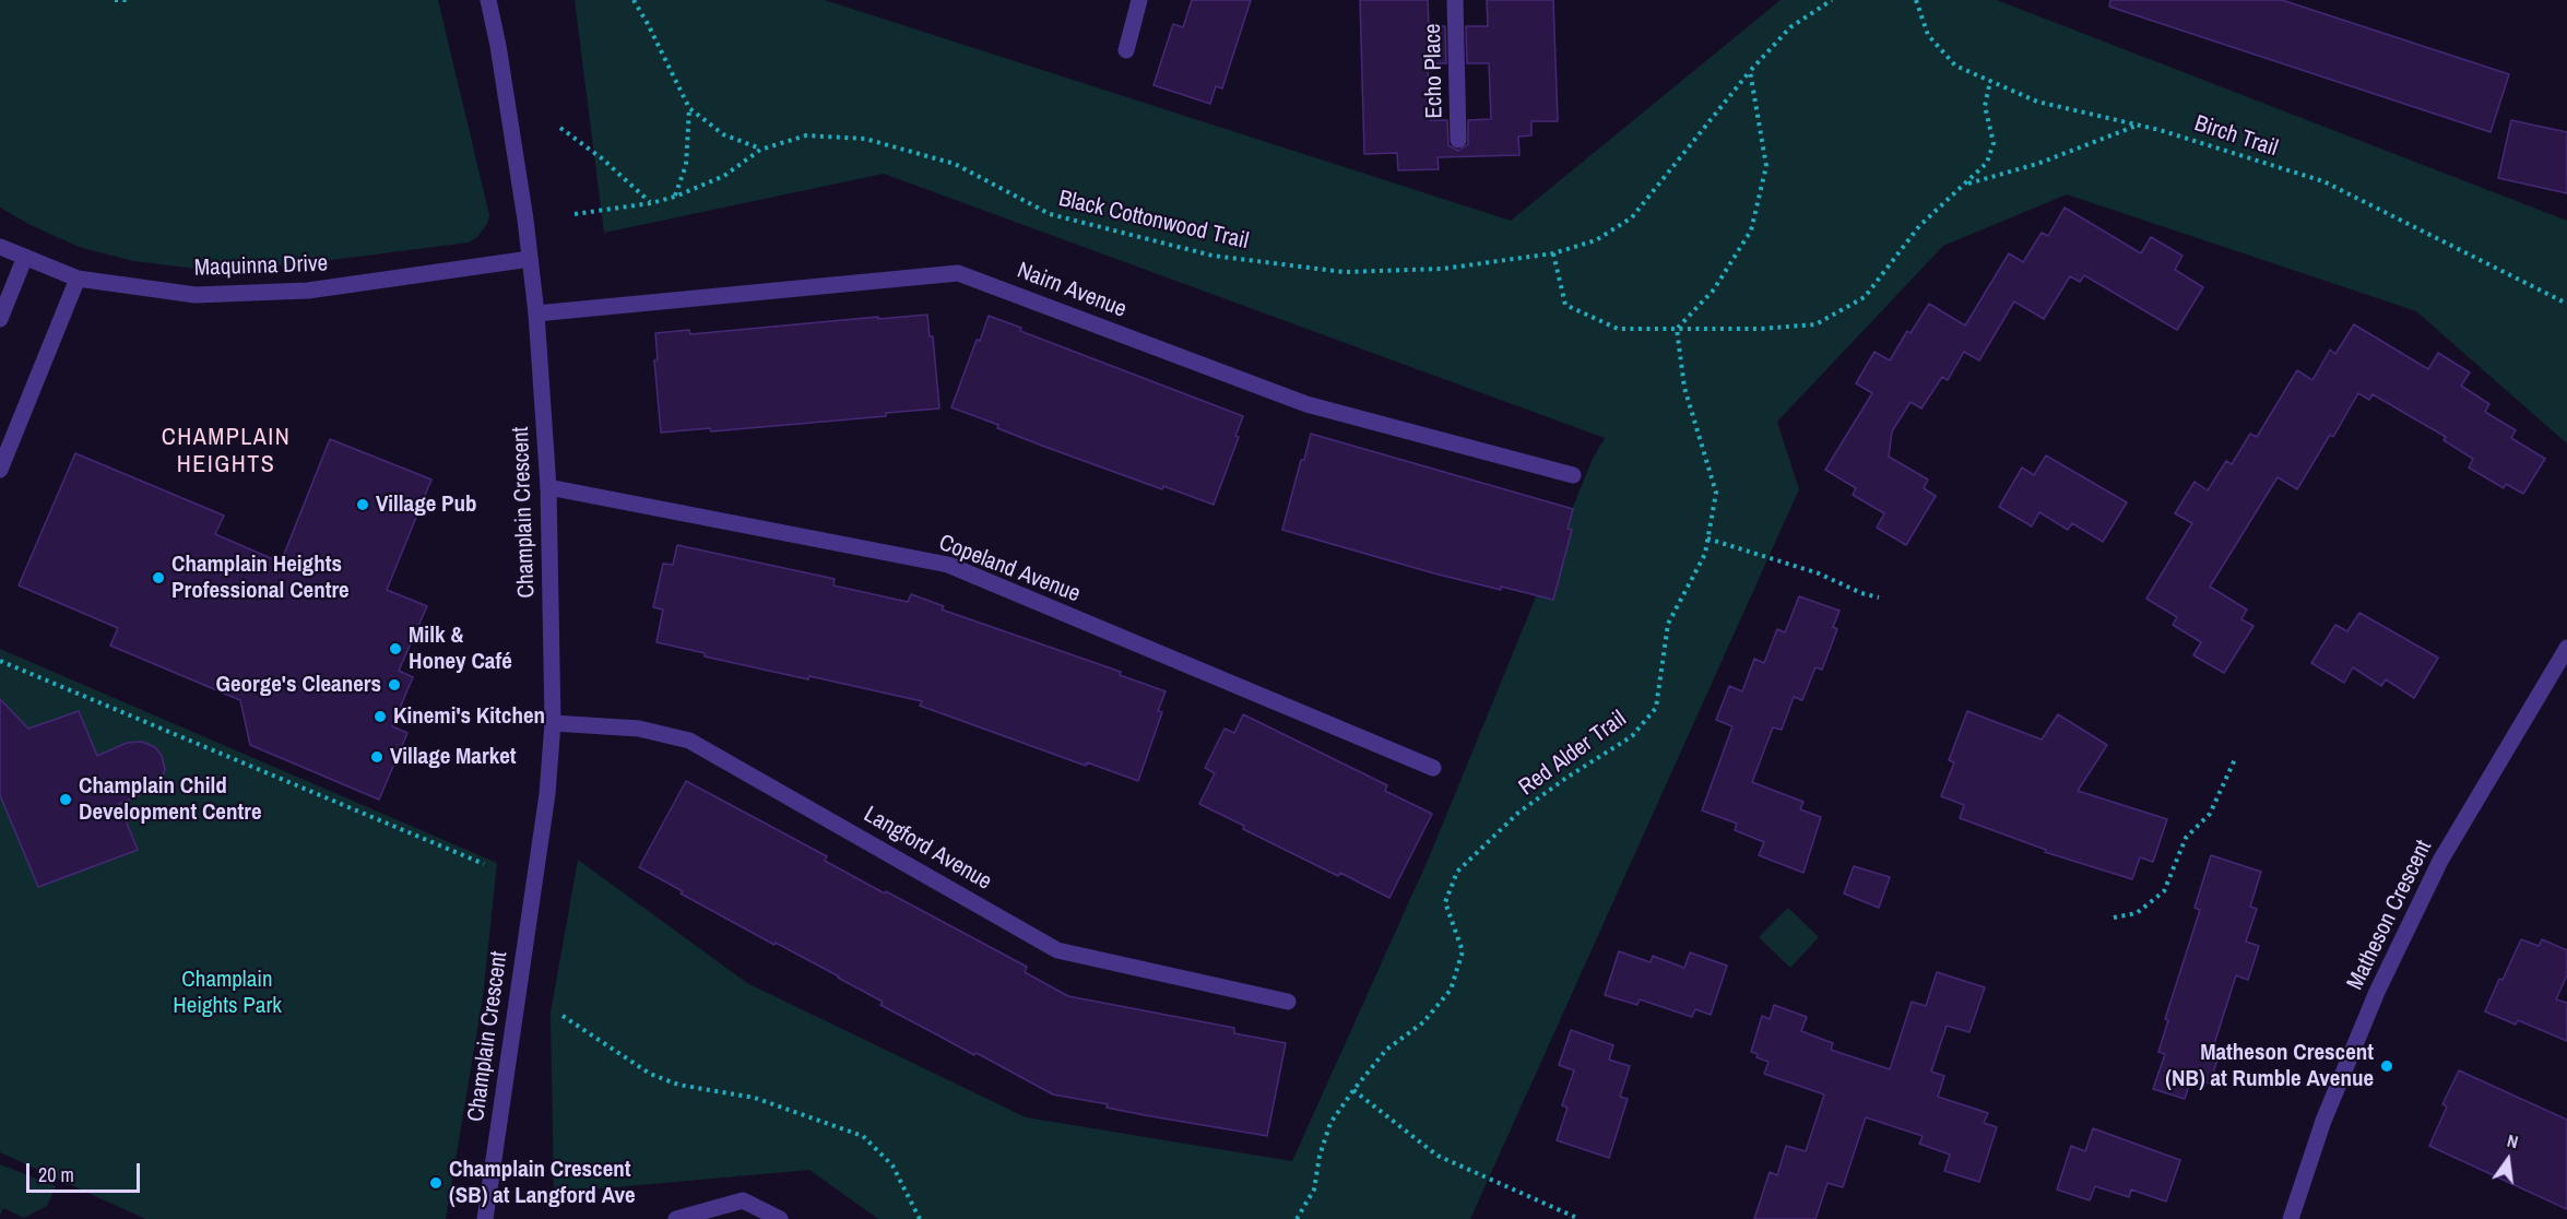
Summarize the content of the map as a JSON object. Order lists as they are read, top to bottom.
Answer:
{
  "streets": {
    "street": [
      "Echo Place",
      "Maquinna Drive",
      "Nairn Avenue",
      "Champlain Crescent",
      "Copeland Avenue",
      "Langford Avenue",
      "Matheson Crescent"
    ],
    "path": ["Birch Trail", "Black Cottonwood Trail", "Red Alder Trail"]
  },
  "crossings": [
    ["Maquinna Drive", "Champlain Crescent"],
    ["Nairn Avenue", "Champlain Crescent"],
    ["Champlain Crescent", "Copeland Avenue"],
    ["Champlain Crescent", "Langford Avenue"]
  ],
  "districts": ["CHAMPLAIN HEIGHTS"],
  "parks": ["Champlain Heights Park"],
  "places": [
    "Village Pub",
    "Champlain Heights Professional Centre",
    "Milk & Honey Café",
    "George's Cleaners",
    "Kinemi's Kitchen",
    "Village Market",
    "Champlain Child Development Centre",
    "Matheson Crescent (NB) at Rumble Avenue",
    "Champlain Crescent (SB) at Langford Ave"
  ],
  "scale_bar": "20 m",
  "north": "top"
}
